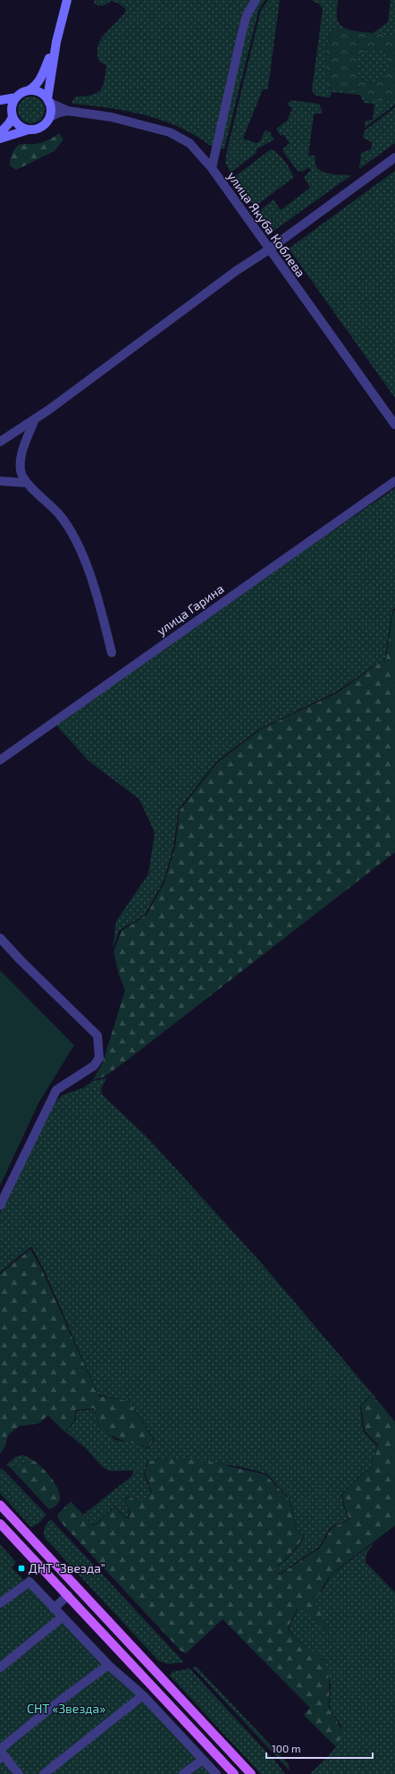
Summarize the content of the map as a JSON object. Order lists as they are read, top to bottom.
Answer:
{
  "streets": {
    "street": ["улица Якуба Коблева", "улица Гарина"]
  },
  "parks": ["СНТ «Звезда»"],
  "places": {
    "transit": ["ДНТ \"Звезда\""]
  },
  "scale_bar": "100 m"
}
